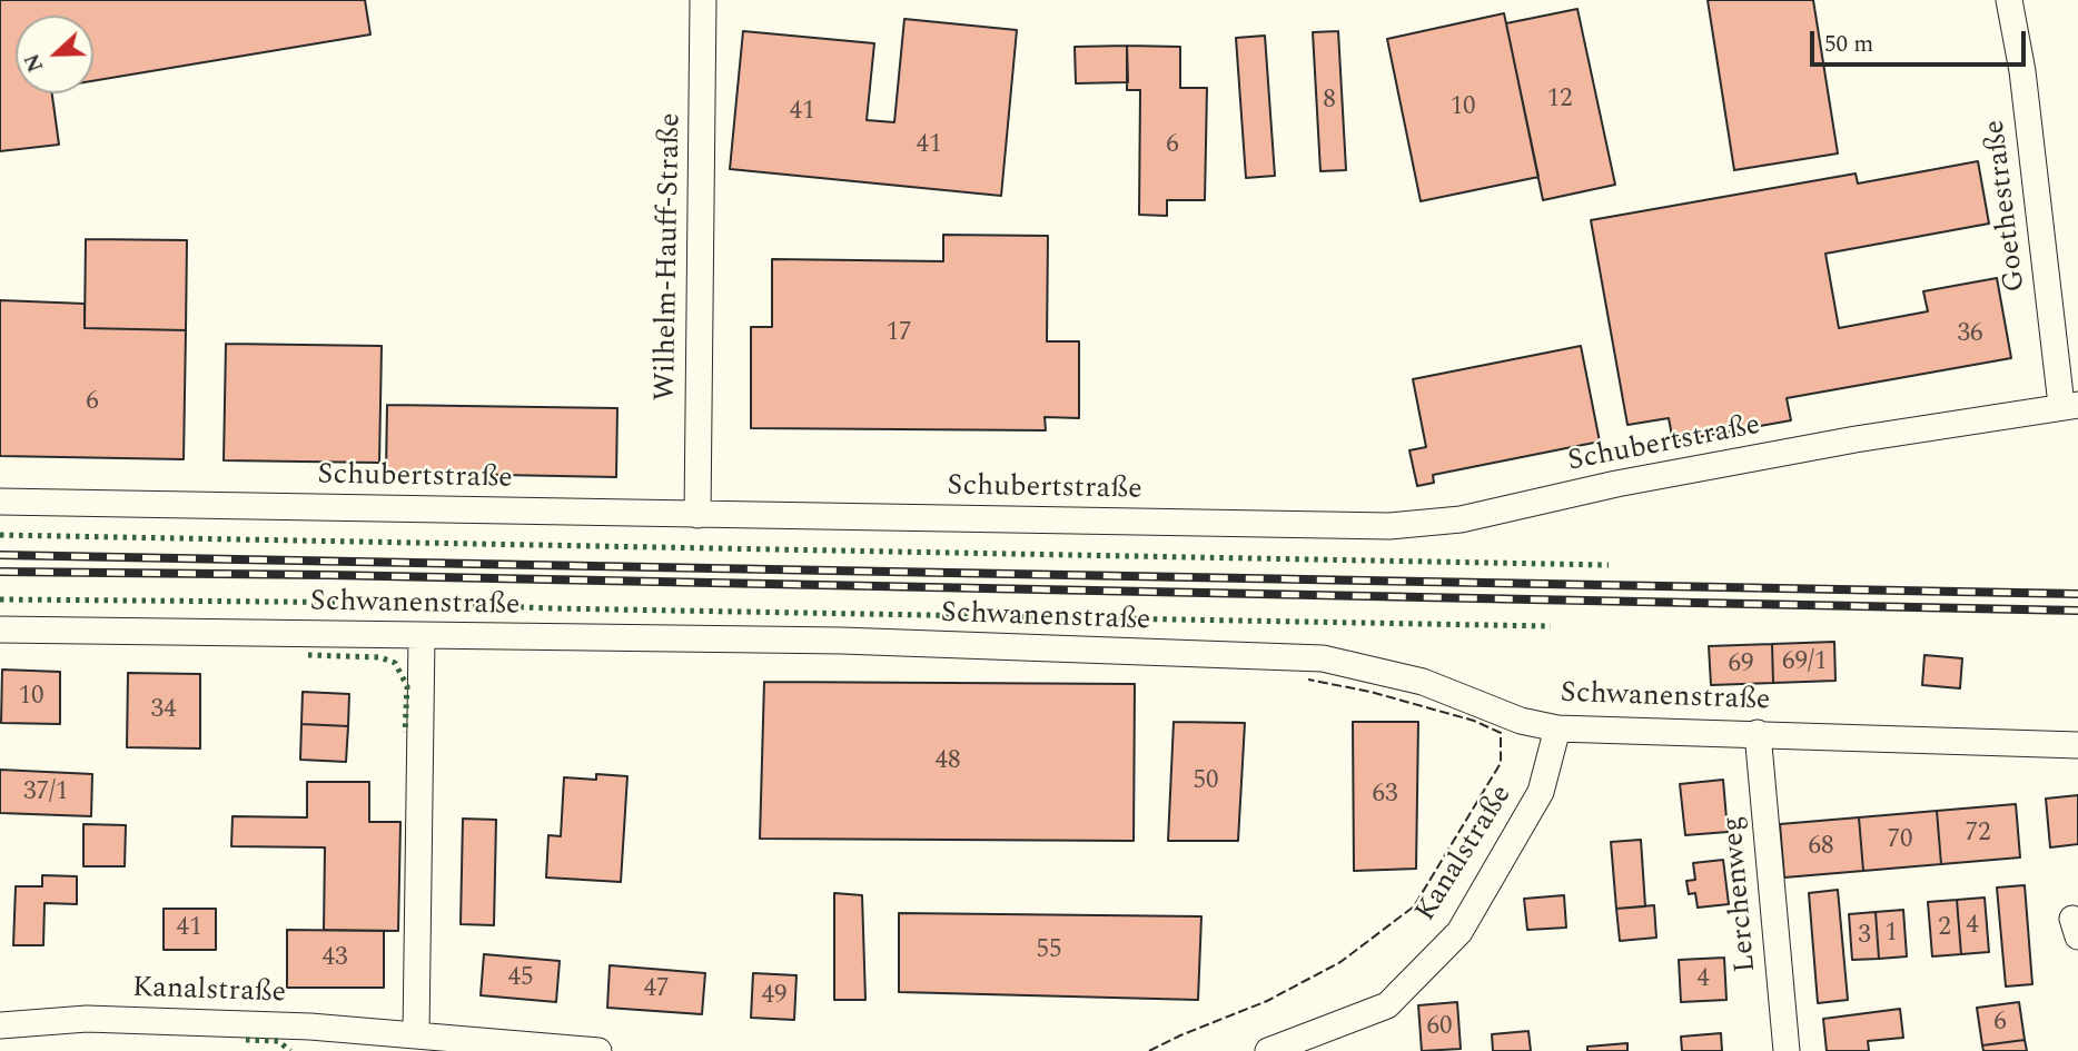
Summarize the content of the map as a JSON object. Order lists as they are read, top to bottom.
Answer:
{
  "streets": {
    "street": [
      "Goethestraße",
      "Wilhelm-Hauff-Straße",
      "Schubertstraße",
      "Schwanenstraße",
      "Kanalstraße",
      "Lerchenweg"
    ]
  },
  "crossings": [
    ["Goethestraße", "Schubertstraße"],
    ["Wilhelm-Hauff-Straße", "Schubertstraße"],
    ["Schwanenstraße", "Kanalstraße"],
    ["Schwanenstraße", "Lerchenweg"]
  ],
  "house_numbers": [
    "12",
    "8",
    "10",
    "41",
    "41",
    "6",
    "17",
    "36",
    "6",
    "69/1",
    "69",
    "10",
    "34",
    "48",
    "50",
    "37/1",
    "63",
    "72",
    "70",
    "68",
    "4",
    "41",
    "2",
    "1",
    "3",
    "55",
    "43",
    "45",
    "4",
    "47",
    "49",
    "6",
    "60"
  ],
  "scale_bar": "50 m",
  "north": "left"
}
